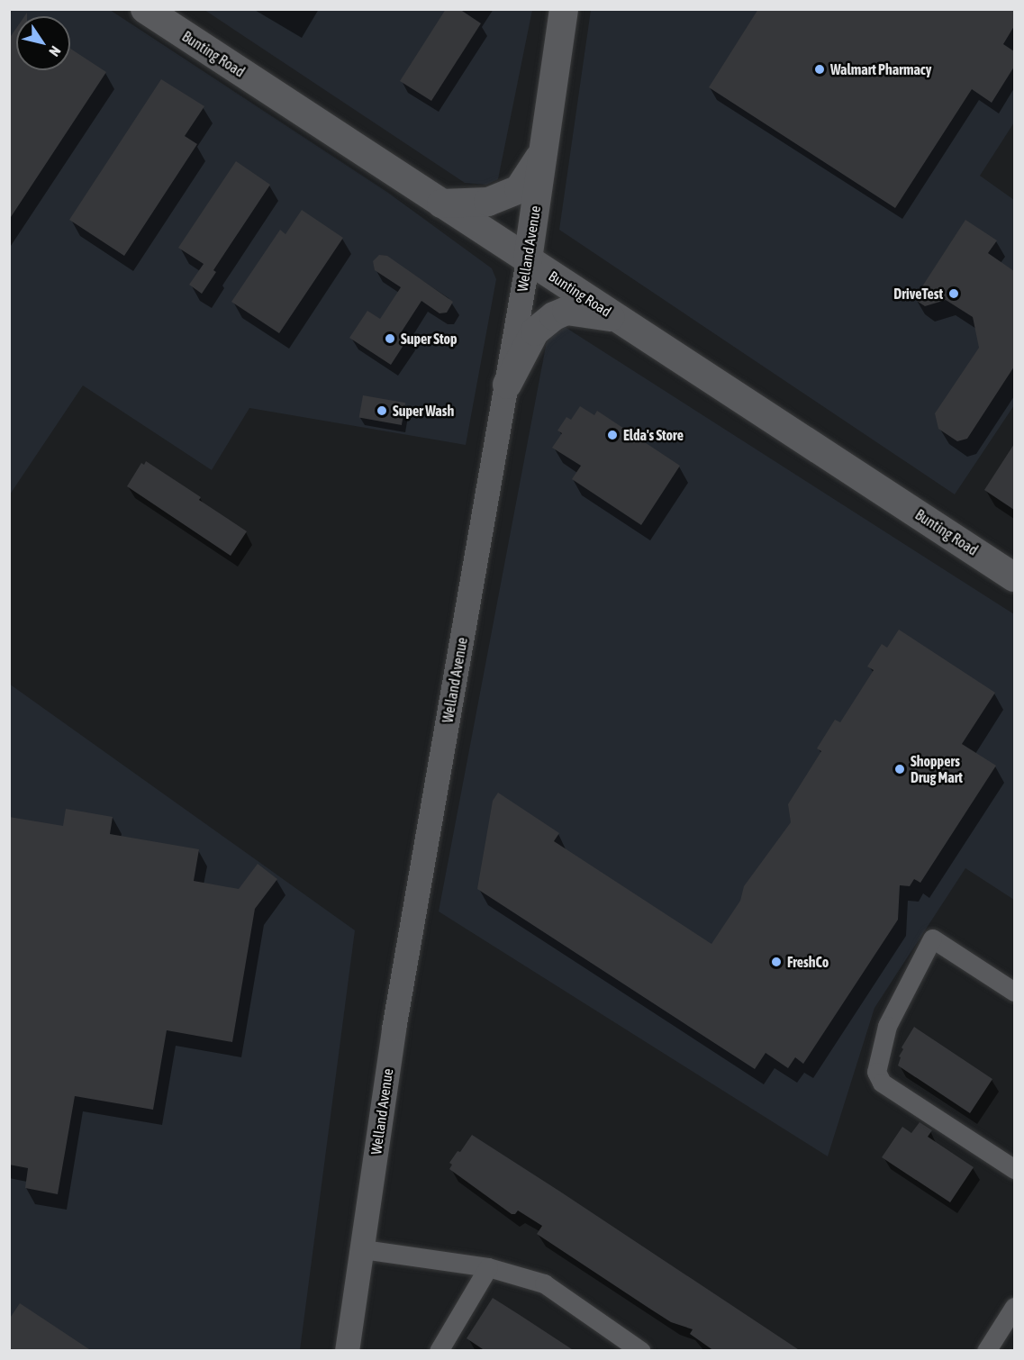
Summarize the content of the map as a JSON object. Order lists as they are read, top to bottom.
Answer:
{
  "streets": {
    "main road": ["Bunting Road", "Welland Avenue"]
  },
  "crossings": [
    ["Bunting Road", "Welland Avenue"]
  ],
  "places": [
    "Walmart Pharmacy",
    "DriveTest",
    "Super Stop",
    "Super Wash",
    "Elda's Store",
    "Shoppers Drug Mart",
    "FreshCo"
  ],
  "north": "bottom right"
}
